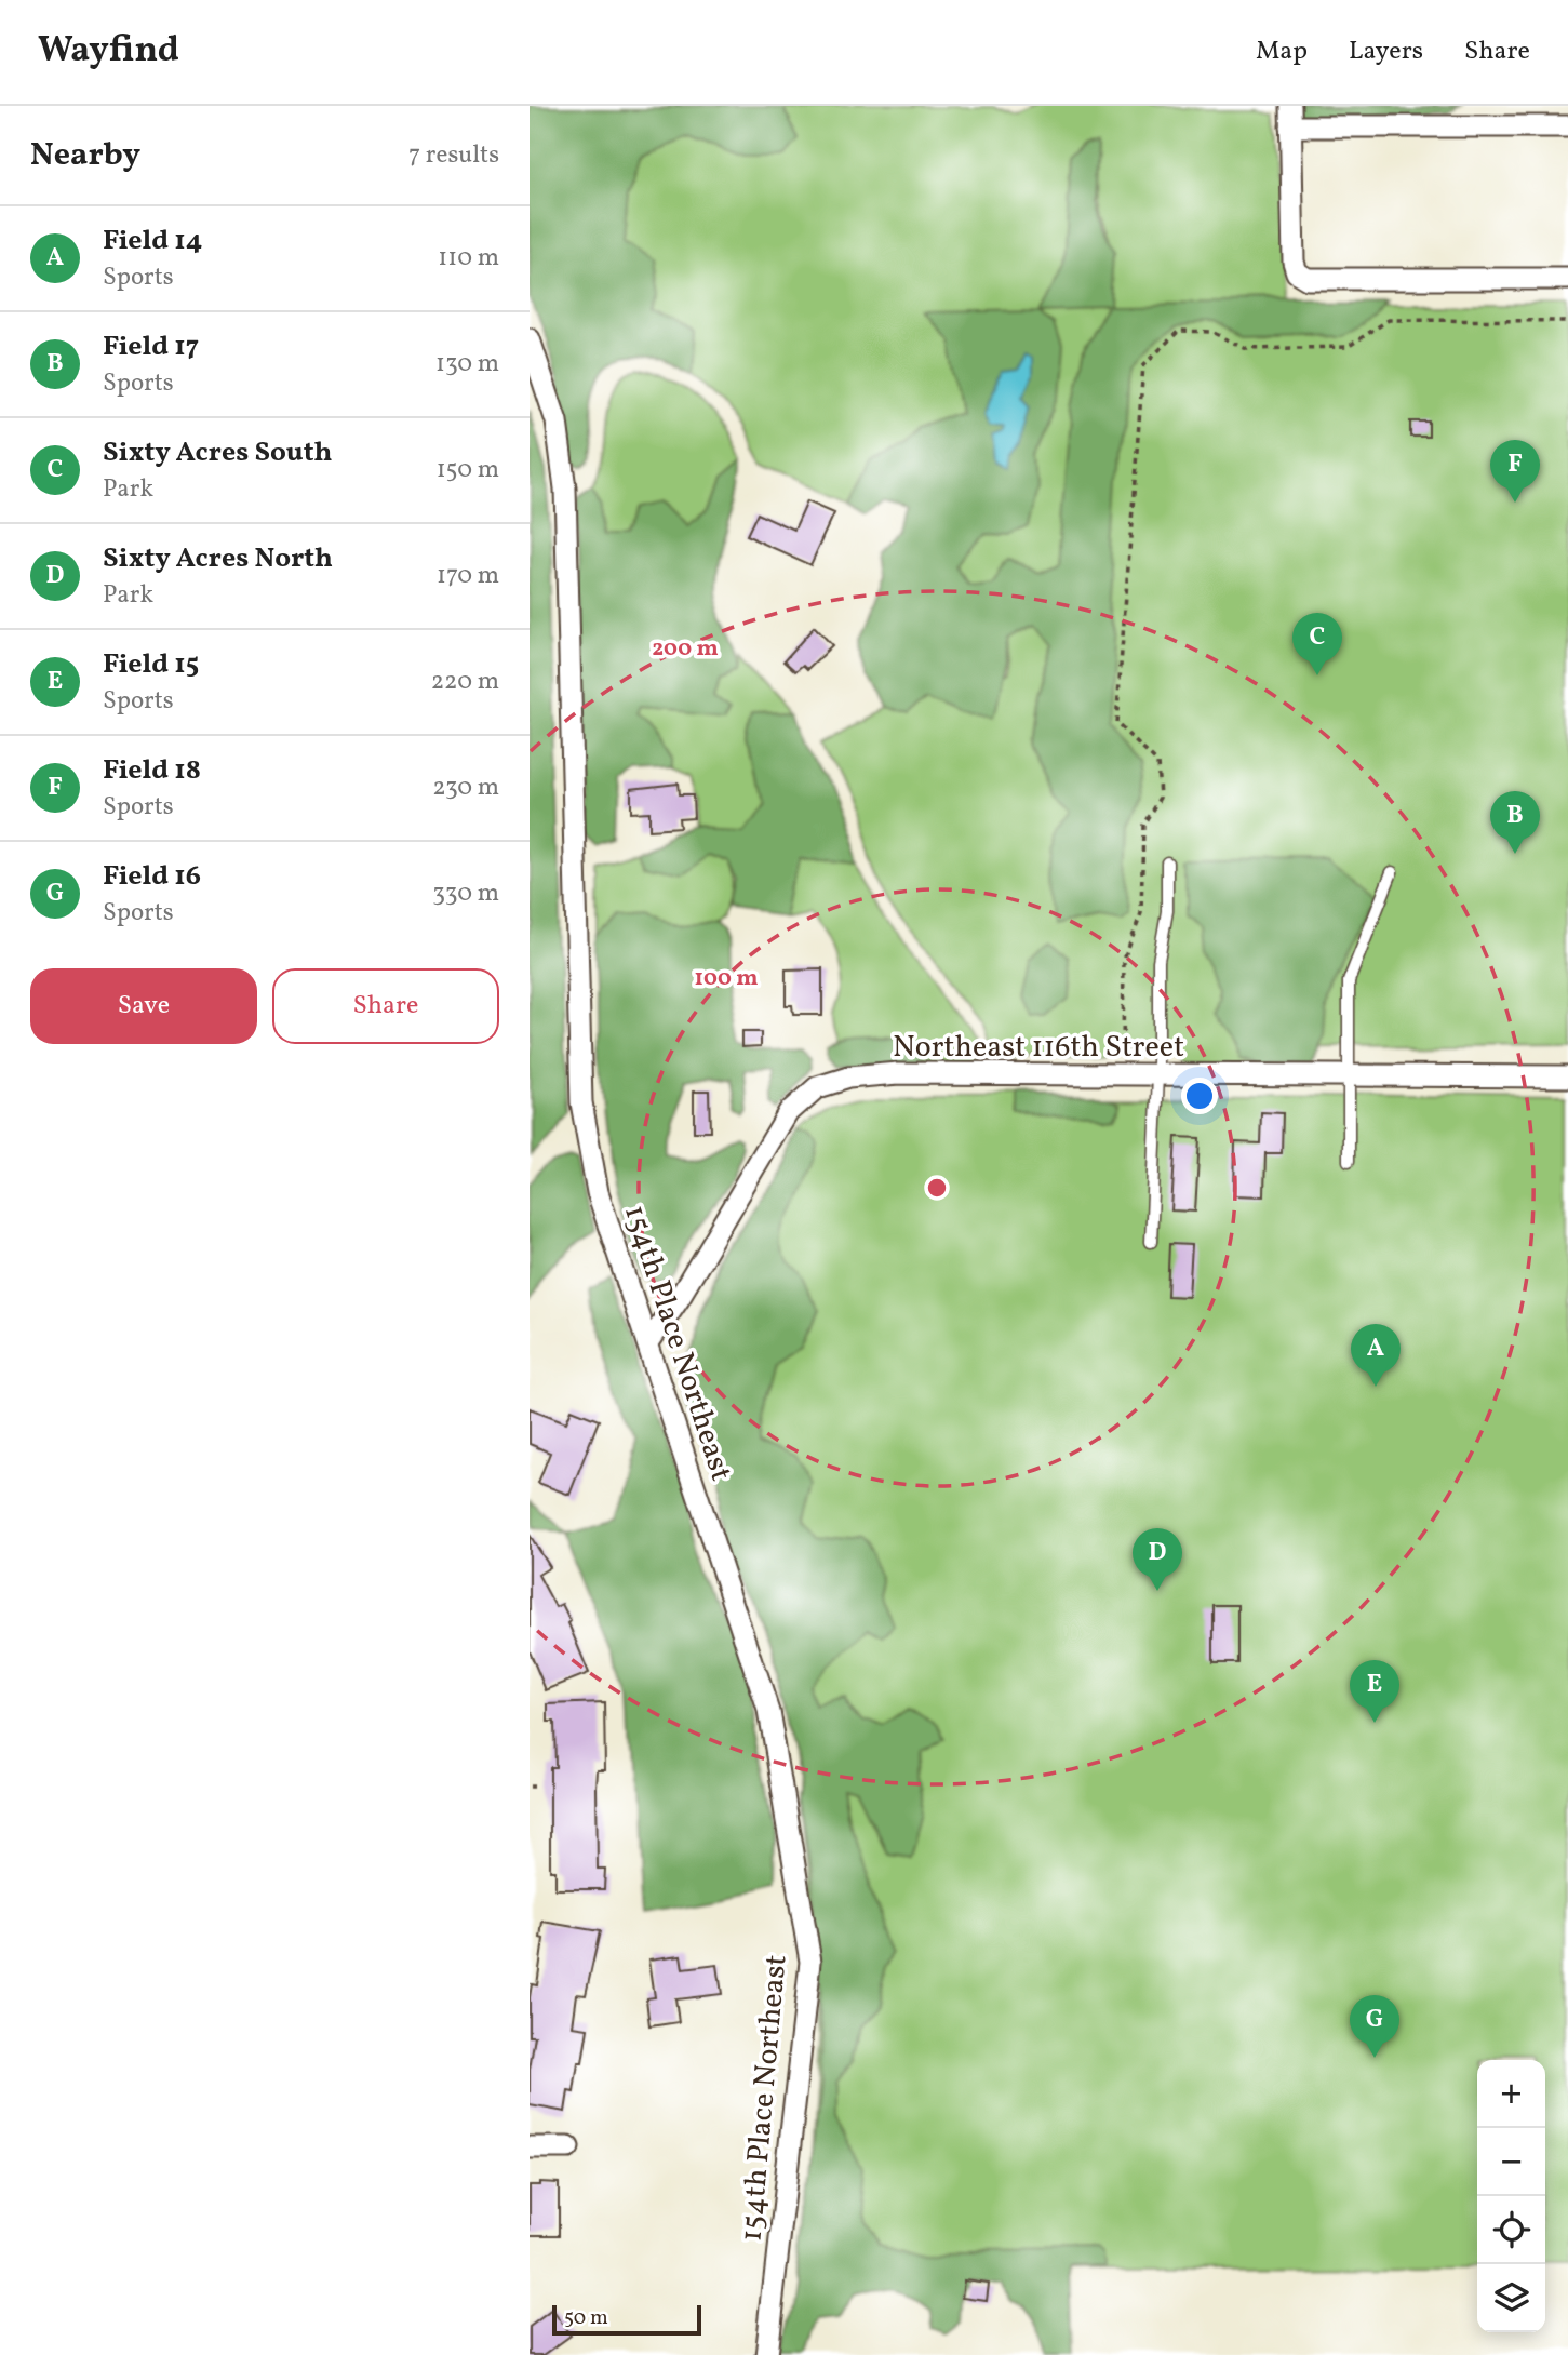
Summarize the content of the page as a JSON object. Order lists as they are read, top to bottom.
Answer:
{
  "streets": {
    "street": ["Northeast 116th Street", "154th Place Northeast"]
  },
  "crossings": [
    ["Northeast 116th Street", "154th Place Northeast"]
  ],
  "scale_bar": "50 m",
  "page": {
    "header": "Wayfind",
    "nav": ["Map", "Layers", "Share"],
    "heading": ["Nearby", "7 results"],
    "list": [
      {
        "mark": "A",
        "name": "Field 14",
        "note": "Sports",
        "value": "110 m"
      },
      {
        "mark": "B",
        "name": "Field 17",
        "note": "Sports",
        "value": "130 m"
      },
      {
        "mark": "C",
        "name": "Sixty Acres South",
        "note": "Park",
        "value": "150 m"
      },
      {
        "mark": "D",
        "name": "Sixty Acres North",
        "note": "Park",
        "value": "170 m"
      },
      {
        "mark": "E",
        "name": "Field 15",
        "note": "Sports",
        "value": "220 m"
      },
      {
        "mark": "F",
        "name": "Field 18",
        "note": "Sports",
        "value": "230 m"
      },
      {
        "mark": "G",
        "name": "Field 16",
        "note": "Sports",
        "value": "330 m"
      }
    ],
    "pins": [
      "F",
      "C",
      "B",
      "A",
      "D",
      "E",
      "G"
    ],
    "buttons": ["Save", "Share"],
    "map_buttons": ["+", "−"],
    "scale": "50 m"
  },
  "rings": ["200 m", "100 m"]
}
